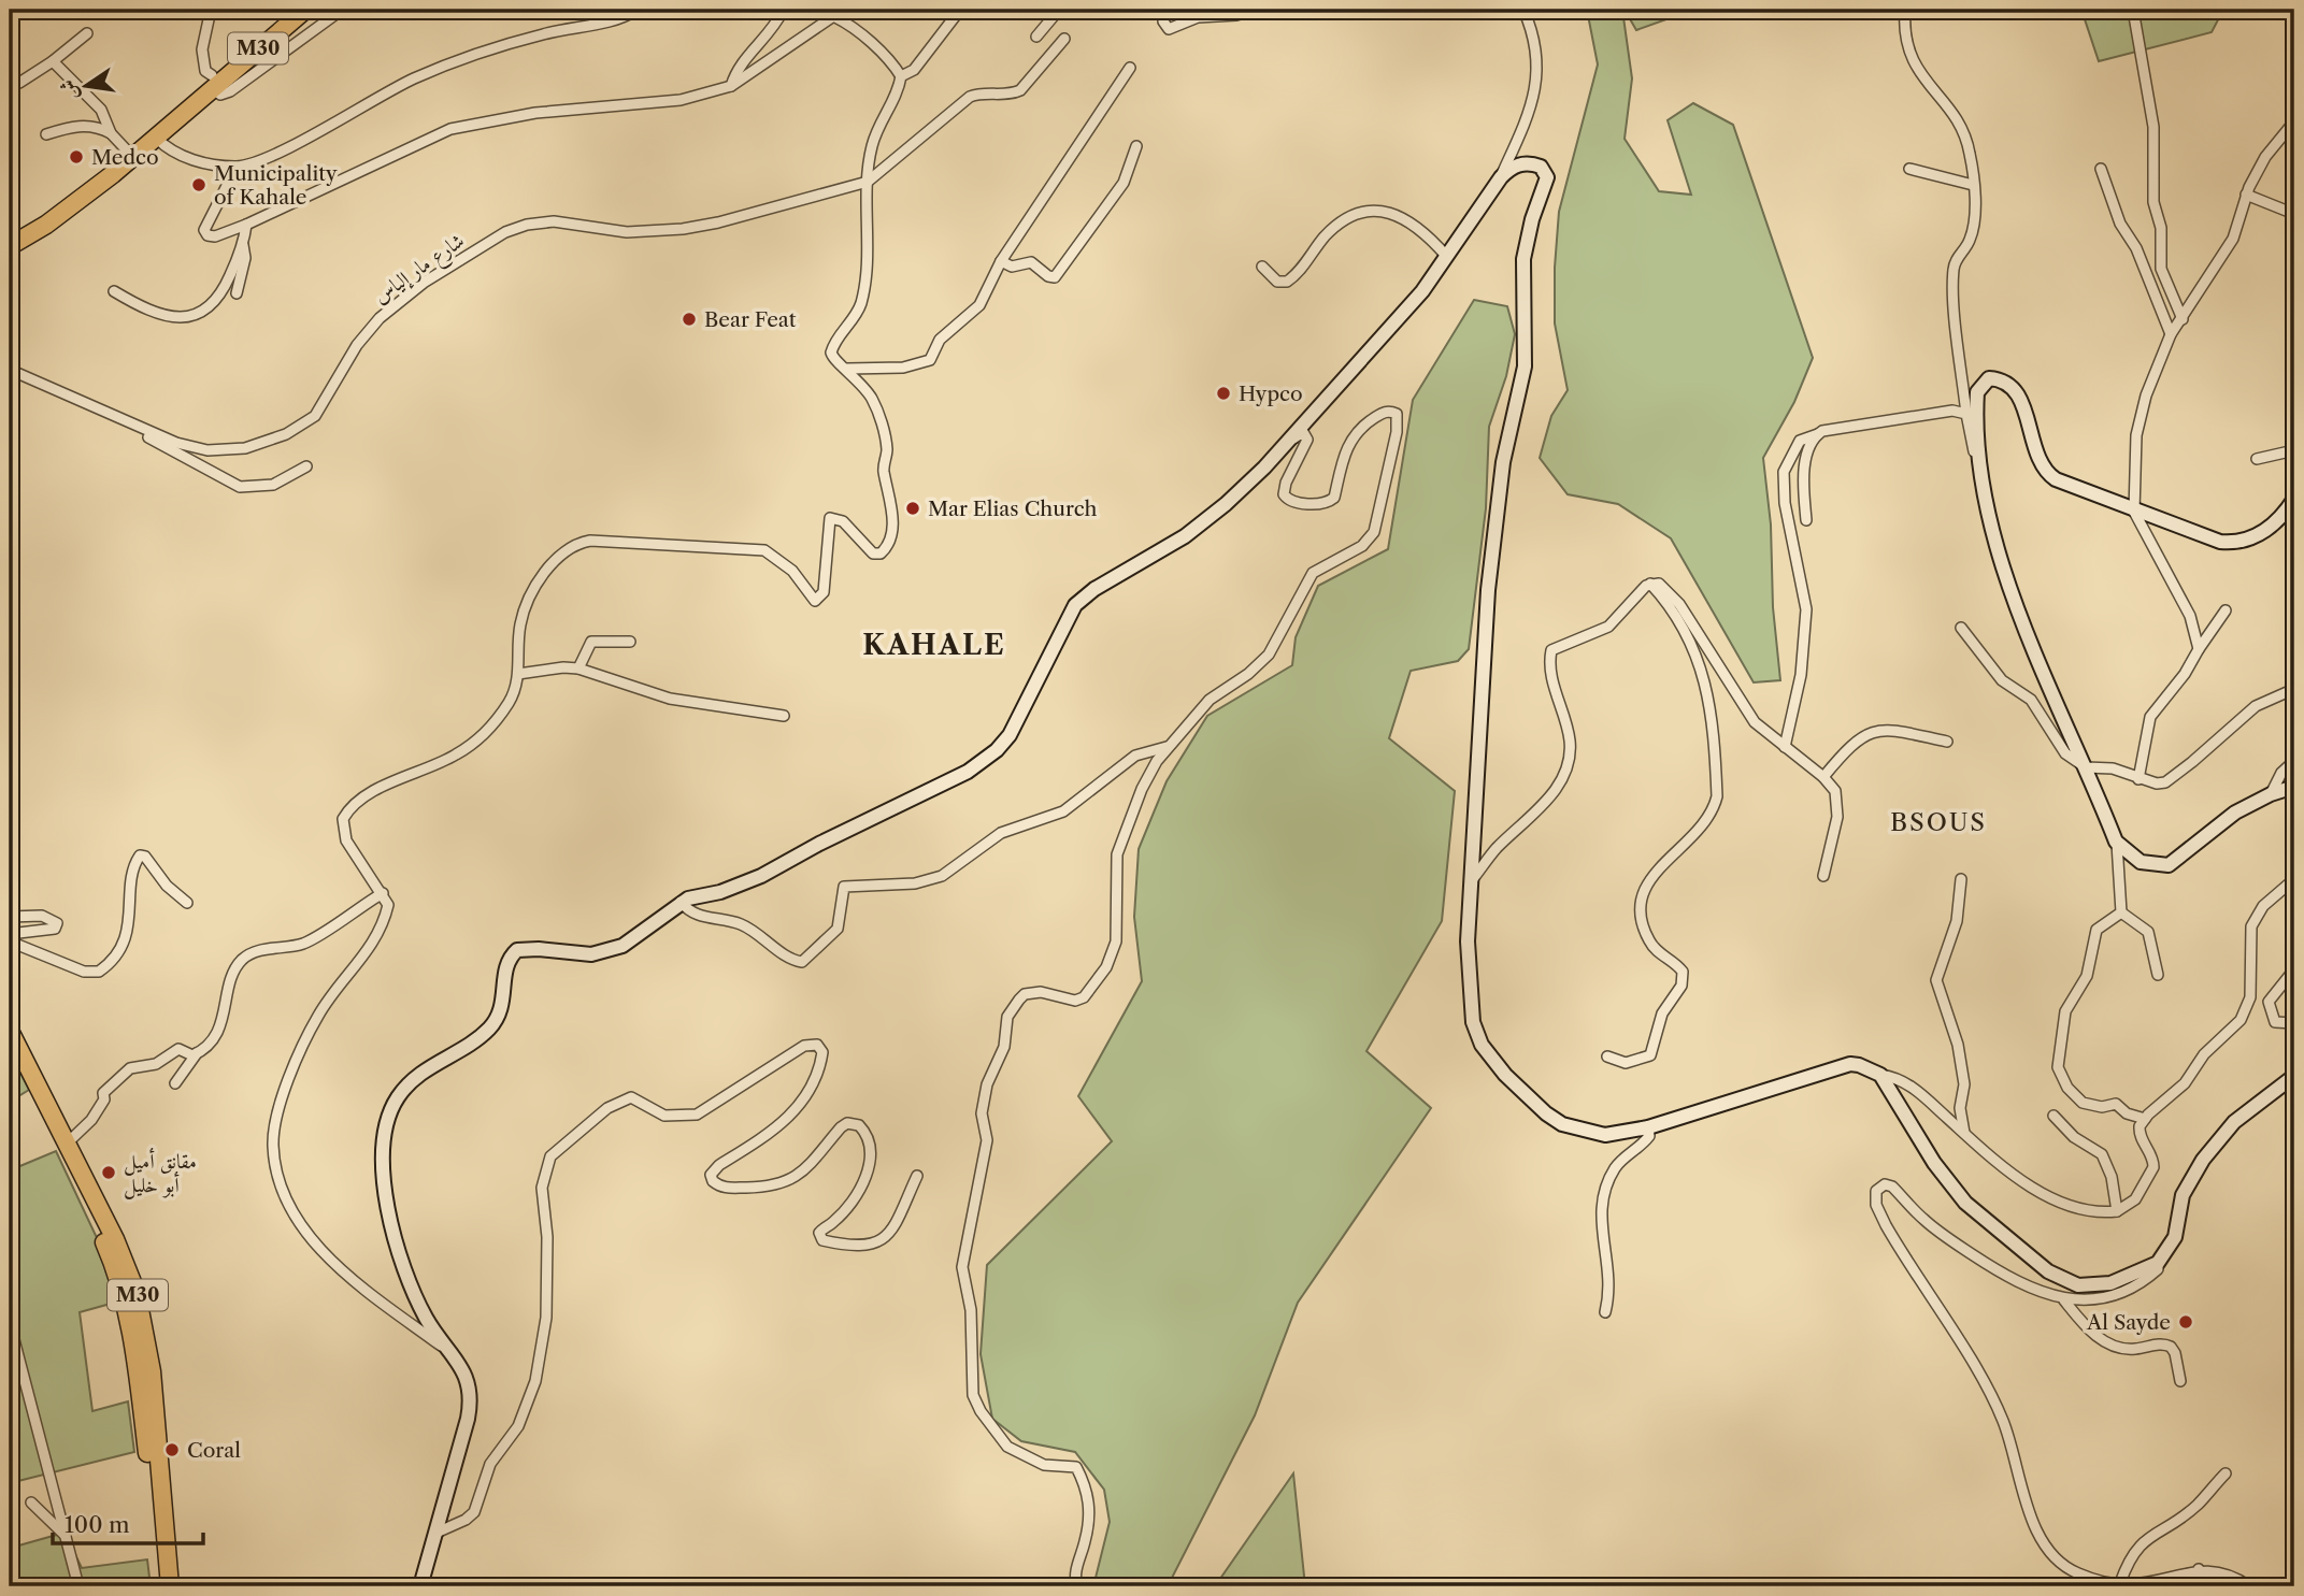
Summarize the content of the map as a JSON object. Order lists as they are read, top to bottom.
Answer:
{
  "streets": {
    "highway": ["M30"],
    "street": ["شارع مار إلياس"]
  },
  "districts": ["KAHALE", "BSOUS"],
  "places": [
    "Medco",
    "Municipality of Kahale",
    "Bear Feat",
    "Hypco",
    "Mar Elias Church",
    "مقانق أميل أبو خليل",
    "Al Sayde",
    "Coral"
  ],
  "scale_bar": "100 m",
  "north": "left"
}
